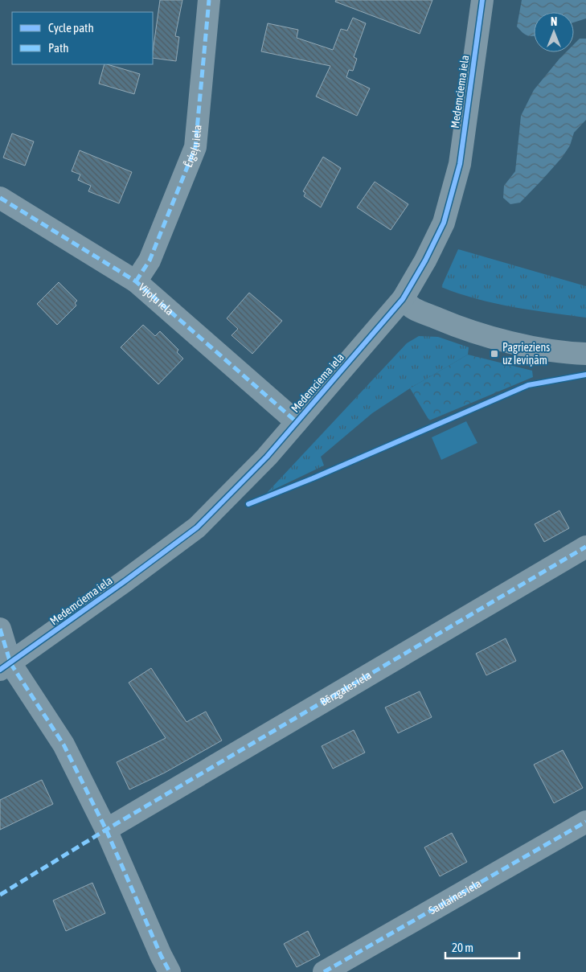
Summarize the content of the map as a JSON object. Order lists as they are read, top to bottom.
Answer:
{
  "streets": {
    "street": [
      "Medemciema iela",
      "Ērģeļu iela",
      "Vijoļu iela",
      "Bērzgales iela",
      "Saulaines iela"
    ]
  },
  "crossings": [
    ["Medemciema iela", "Vijoļu iela"],
    ["Ērģeļu iela", "Vijoļu iela"]
  ],
  "places": {
    "transit": ["Pagrieziens uz Ieviņām"]
  },
  "legend": ["Cycle path", "Path"],
  "scale_bar": "20 m",
  "north": "top"
}
